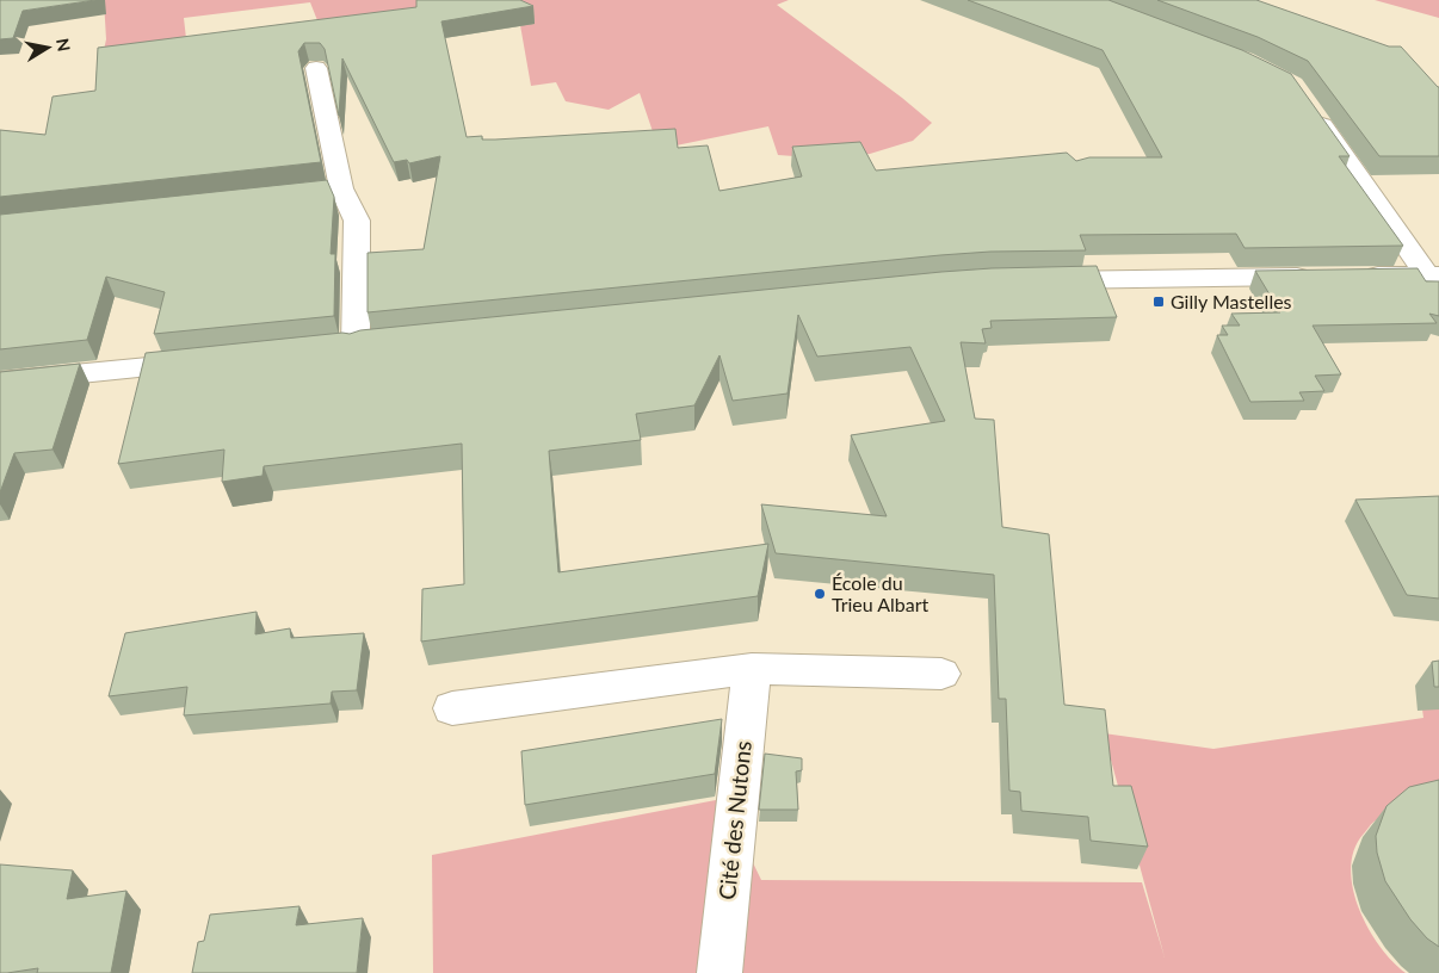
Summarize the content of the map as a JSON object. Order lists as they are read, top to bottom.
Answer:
{
  "streets": {
    "street": ["Cité des Nutons"]
  },
  "places": {
    "transit": ["Gilly Mastelles"],
    "other": ["École du Trieu Albart"]
  },
  "north": "right"
}
